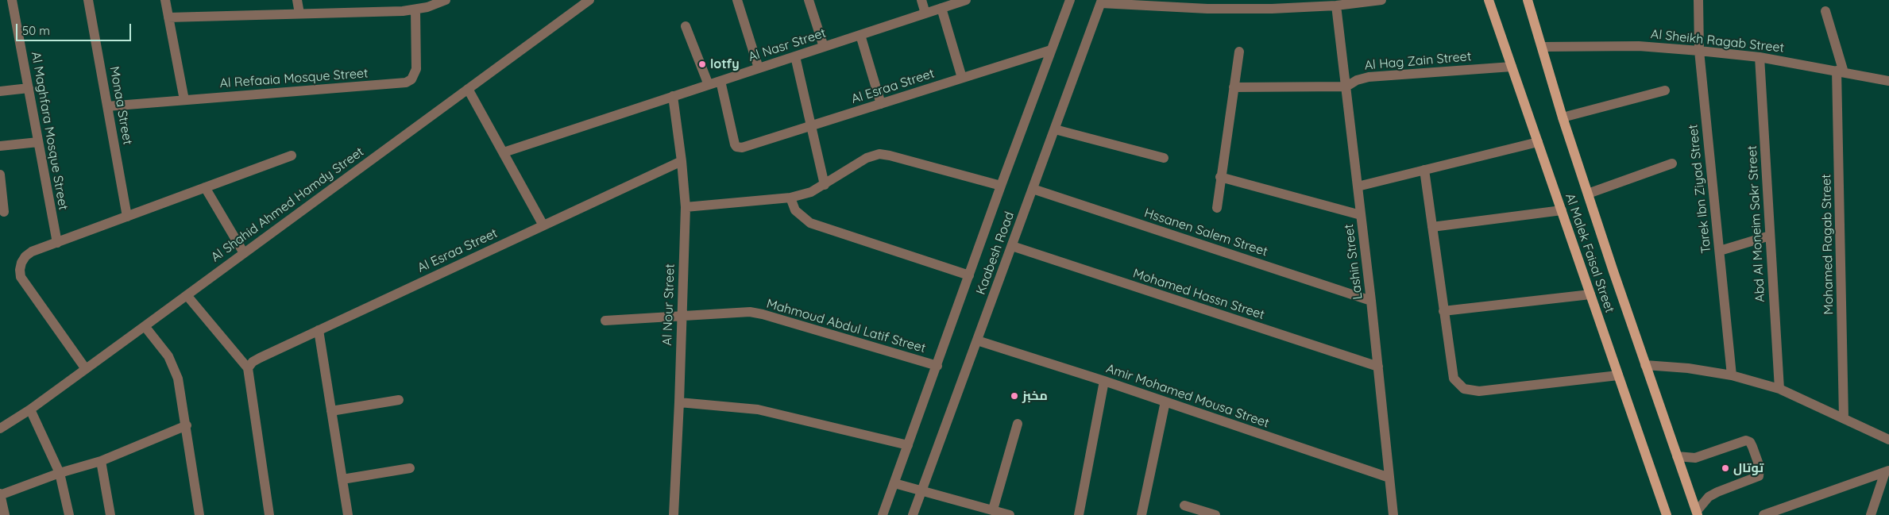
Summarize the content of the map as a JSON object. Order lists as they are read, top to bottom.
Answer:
{
  "streets": {
    "main road": ["Al Malek Faisal Street"],
    "street": [
      "Al Sheikh Ragab Street",
      "Al Nasr Street",
      "Al Hag Zain Street",
      "Al Refaaia Mosque Street",
      "Al Esraa Street",
      "Monaa Street",
      "Al Maghfara Mosque Street",
      "Tarek Ibn Ziyad Street",
      "Al Shahid Ahmed Hamdy Street",
      "Abd Al Moneim Sakr Street",
      "Hssanen Salem Street",
      "Mohamed Ragab Street",
      "Kaabesh Road",
      "Lashin Street",
      "Mohamed Hassn Street",
      "Al Nour Street",
      "Mahmoud Abdul Latif Street",
      "Amir Mohamed Mousa Street"
    ]
  },
  "crossings": [
    ["Al Sheikh Ragab Street", "Tarek Ibn Ziyad Street"],
    ["Al Sheikh Ragab Street", "Abd Al Moneim Sakr Street"],
    ["Al Sheikh Ragab Street", "Mohamed Ragab Street"],
    ["Al Sheikh Ragab Street", "Al Malek Faisal Street"],
    ["Al Nasr Street", "Al Esraa Street"],
    ["Al Nasr Street", "Al Nour Street"],
    ["Al Hag Zain Street", "Al Malek Faisal Street"],
    ["Al Hag Zain Street", "Lashin Street"],
    ["Al Refaaia Mosque Street", "Monaa Street"],
    ["Al Esraa Street", "Kaabesh Road"],
    ["Al Esraa Street", "Al Nour Street"],
    ["Hssanen Salem Street", "Kaabesh Road"],
    ["Hssanen Salem Street", "Lashin Street"],
    ["Kaabesh Road", "Mohamed Hassn Street"],
    ["Kaabesh Road", "Mahmoud Abdul Latif Street"],
    ["Kaabesh Road", "Amir Mohamed Mousa Street"],
    ["Lashin Street", "Mohamed Hassn Street"],
    ["Lashin Street", "Amir Mohamed Mousa Street"],
    ["Al Nour Street", "Mahmoud Abdul Latif Street"]
  ],
  "places": ["lotfy", "مخبز", "توتال"],
  "scale_bar": "50 m"
}
